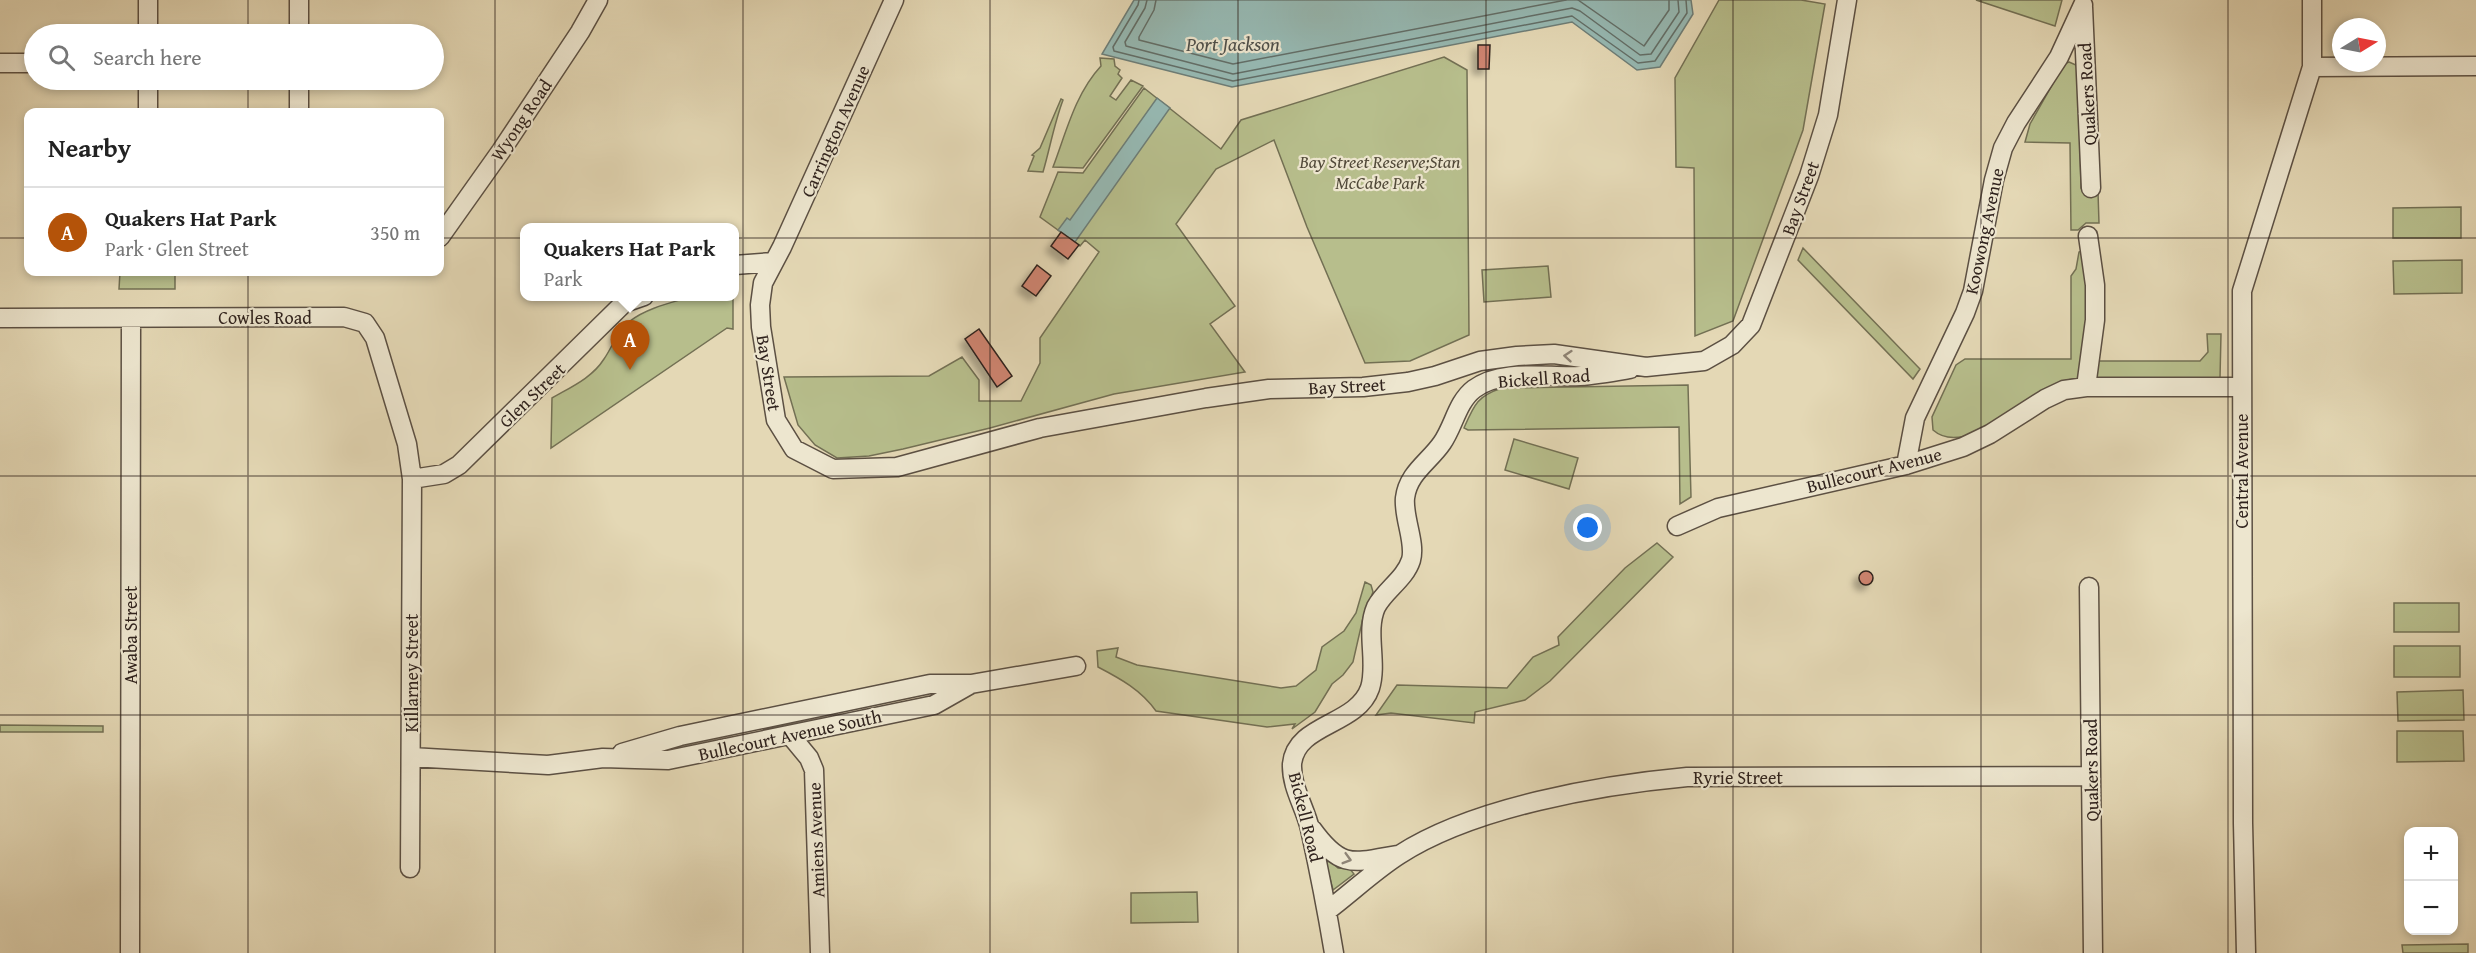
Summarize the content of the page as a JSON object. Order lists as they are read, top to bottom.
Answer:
{
  "streets": {
    "street": [
      "Quakers Road",
      "Wyong Road",
      "Carrington Avenue",
      "Bay Street",
      "Koowong Avenue",
      "Cowles Road",
      "Bickell Road",
      "Glen Street",
      "Bullecourt Avenue",
      "Central Avenue",
      "Awaba Street",
      "Killarney Street",
      "Bullecourt Avenue South",
      "Ryrie Street",
      "Amiens Avenue"
    ]
  },
  "crossings": [
    ["Quakers Road", "Koowong Avenue"],
    ["Quakers Road", "Ryrie Street"],
    ["Carrington Avenue", "Bay Street"],
    ["Bay Street", "Bickell Road"],
    ["Koowong Avenue", "Bullecourt Avenue"],
    ["Cowles Road", "Glen Street"],
    ["Cowles Road", "Awaba Street"],
    ["Cowles Road", "Killarney Street"],
    ["Bickell Road", "Ryrie Street"],
    ["Glen Street", "Killarney Street"],
    ["Bullecourt Avenue", "Central Avenue"],
    ["Killarney Street", "Bullecourt Avenue South"],
    ["Bullecourt Avenue South", "Amiens Avenue"]
  ],
  "one_way": ["Bay Street"],
  "water": ["Port Jackson"],
  "parks": ["Bay Street Reserve;Stan McCabe Park"],
  "north": "right",
  "page": {
    "search": "Search here",
    "heading": "Nearby",
    "list": [
      {
        "mark": "A",
        "name": "Quakers Hat Park",
        "note": "Park · Glen Street",
        "value": "350 m"
      }
    ],
    "popup": ["Quakers Hat Park", "Park"],
    "pins": "A",
    "map_buttons": ["+", "−"]
  }
}
